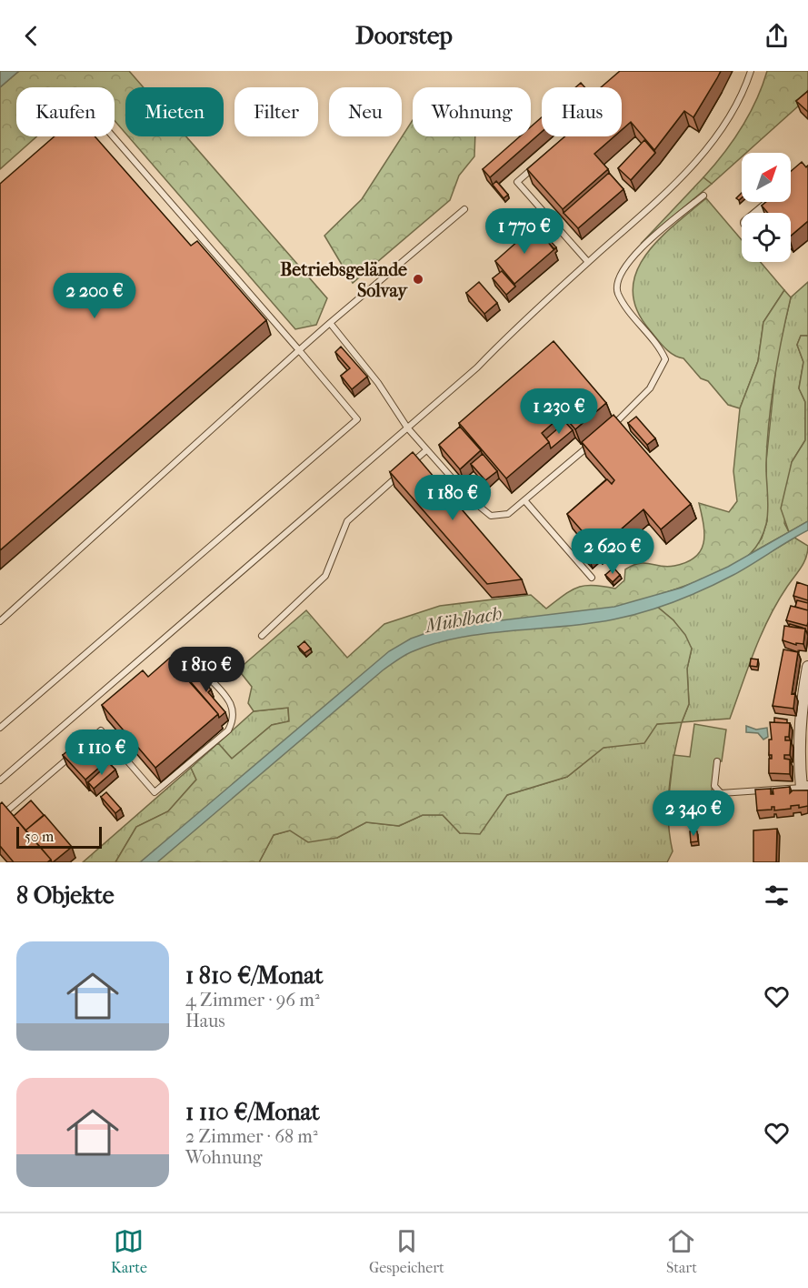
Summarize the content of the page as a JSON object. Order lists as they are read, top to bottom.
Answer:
{
  "water": ["Mühlbach"],
  "places": ["Betriebsgelände Solvay"],
  "scale_bar": "50 m",
  "north": "top right",
  "page": {
    "header": "Doorstep",
    "chip": [
      "Kaufen",
      "Mieten",
      "Filter",
      "Neu",
      "Wohnung",
      "Haus"
    ],
    "price": [
      "1 770 €",
      "2 200 €",
      "1 230 €",
      "1 180 €",
      "2 620 €",
      "1 810 €",
      "1 110 €",
      "2 340 €"
    ],
    "scale": "50 m",
    "heading": "8 Objekte",
    "list": [
      {
        "name": "1 810 €/Monat",
        "note": "4 Zimmer · 96 m² · Haus"
      },
      {
        "name": "1 110 €/Monat",
        "note": "2 Zimmer · 68 m² · Wohnung"
      }
    ],
    "tabs": ["Karte", "Gespeichert", "Start"]
  }
}
